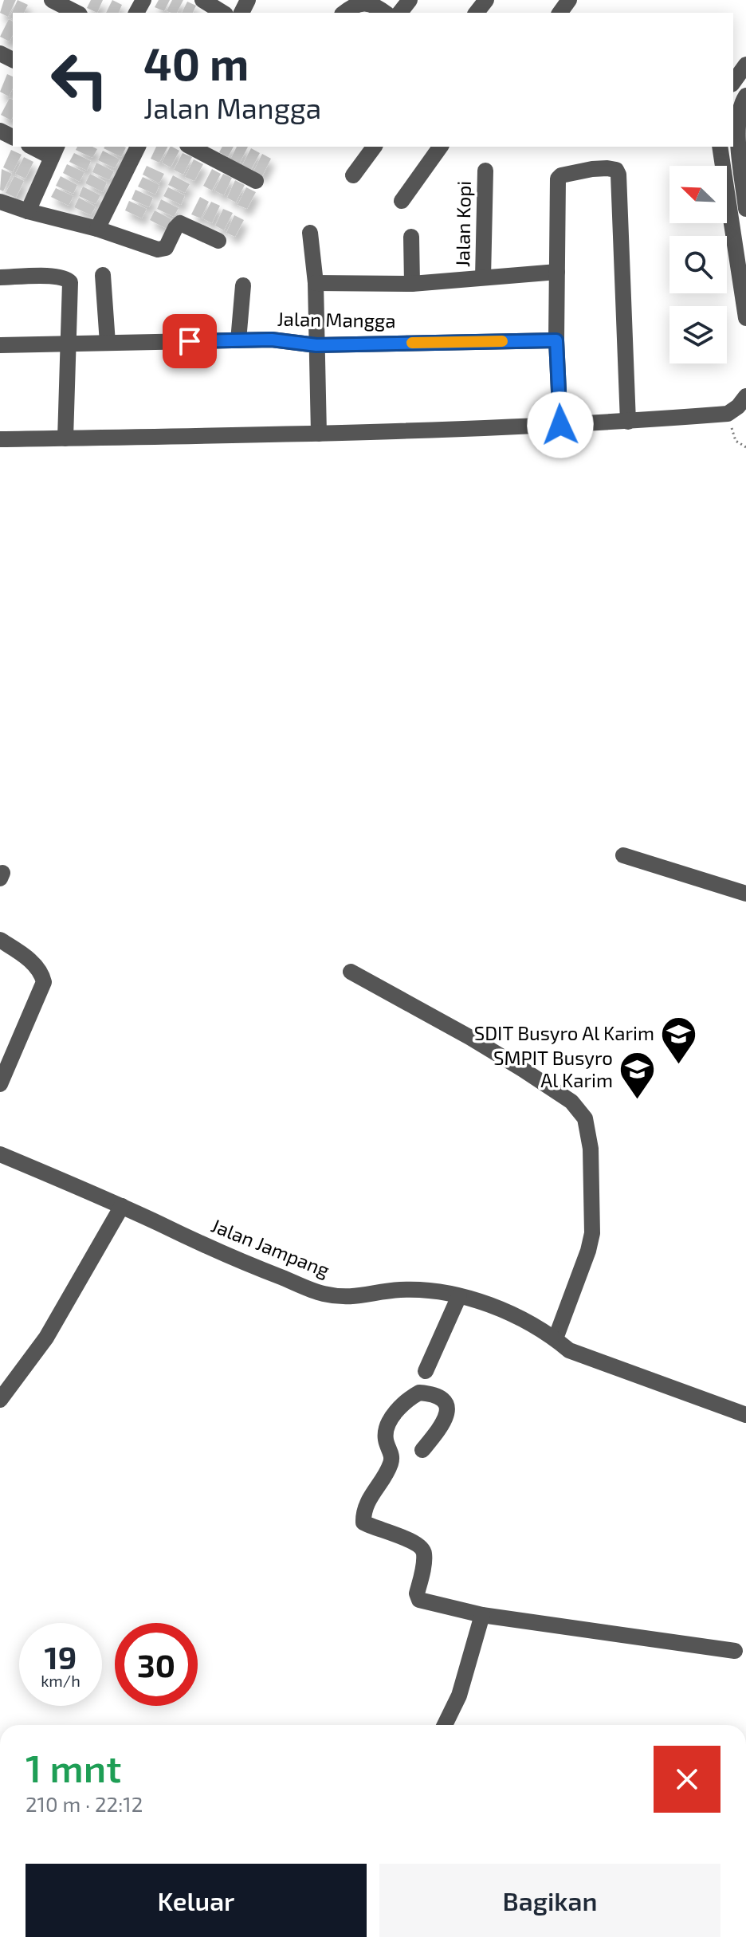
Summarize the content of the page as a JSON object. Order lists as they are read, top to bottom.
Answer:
{
  "streets": {
    "street": ["Jalan Kopi", "Jalan Mangga", "Jalan Jampang"]
  },
  "places": {
    "school or university": ["SDIT Busyro Al Karim", "SMPIT Busyro Al Karim"]
  },
  "north": "top left",
  "page": {
    "turn": ["40 m", "Jalan Mangga"],
    "speed": "19 km/h",
    "limit": "30",
    "heading": ["1 mnt", "210 m · 22:12"],
    "buttons": ["Keluar", "Bagikan"]
  }
}
